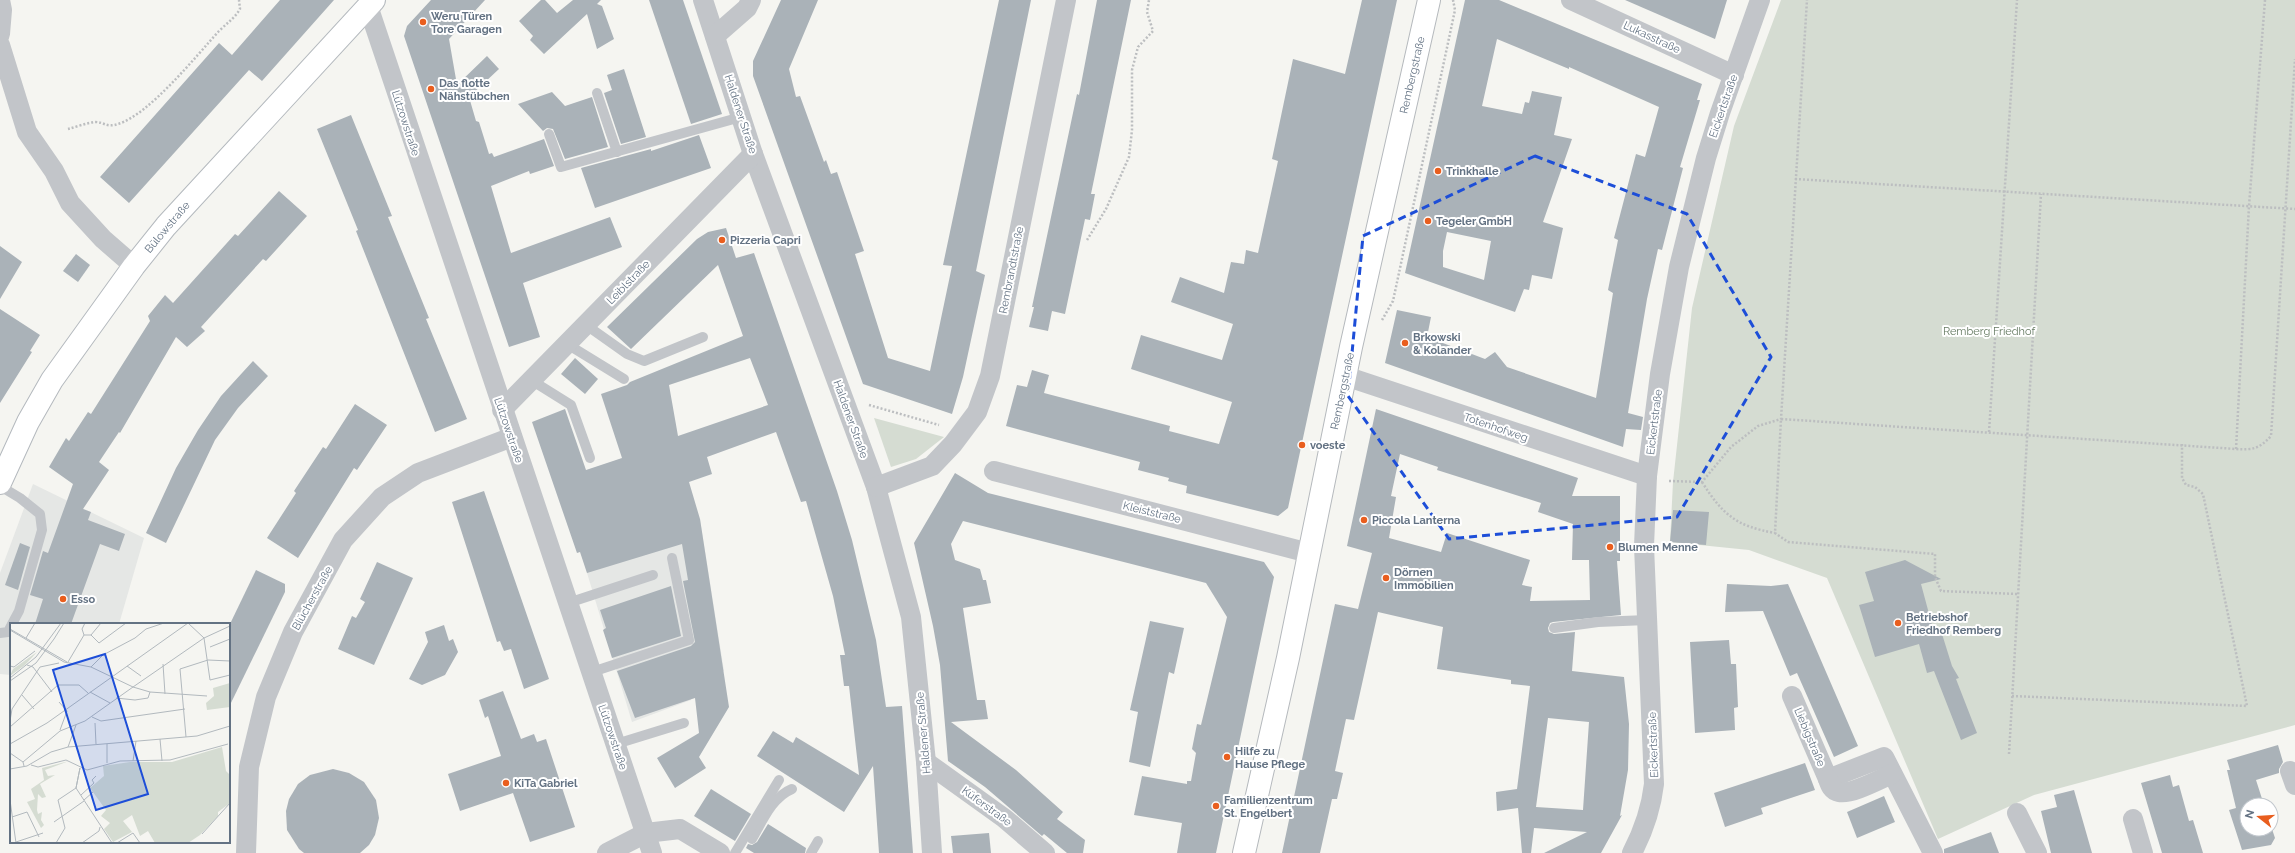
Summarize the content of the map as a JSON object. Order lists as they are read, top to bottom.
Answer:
{
  "streets": {
    "main road": ["Rembergstraße", "Bülowstraße"],
    "street": [
      "Lukasstraße",
      "Eickertstraße",
      "Haldener Straße",
      "Lützowstraße",
      "Rembrandtstraße",
      "Leiblstraße",
      "Totenhofweg",
      "Kleiststraße",
      "Blücherstraße",
      "Liebigstraße",
      "Küferstraße"
    ]
  },
  "crossings": [
    ["Lukasstraße", "Eickertstraße"],
    ["Rembergstraße", "Totenhofweg"],
    ["Rembergstraße", "Kleiststraße"],
    ["Eickertstraße", "Totenhofweg"],
    ["Haldener Straße", "Rembrandtstraße"],
    ["Haldener Straße", "Leiblstraße"],
    ["Haldener Straße", "Küferstraße"],
    ["Lützowstraße", "Bülowstraße"],
    ["Lützowstraße", "Leiblstraße"],
    ["Lützowstraße", "Blücherstraße"]
  ],
  "parks": ["Remberg Friedhof"],
  "places": [
    "Weru Türen Tore Garagen",
    "Das flotte Nähstübchen",
    "Trinkhalle",
    "Tegeler GmbH",
    "Pizzeria Capri",
    "Brkowski & Kolander",
    "voeste",
    "Piccola Lanterna",
    "Blumen Menne",
    "Dörnen Immobilien",
    "Esso",
    "Betriebshof Friedhof Remberg",
    "Hilfe zu Hause Pflege",
    "KiTa Gabriel",
    "Familienzentrum St. Engelbert"
  ],
  "north": "left"
}
